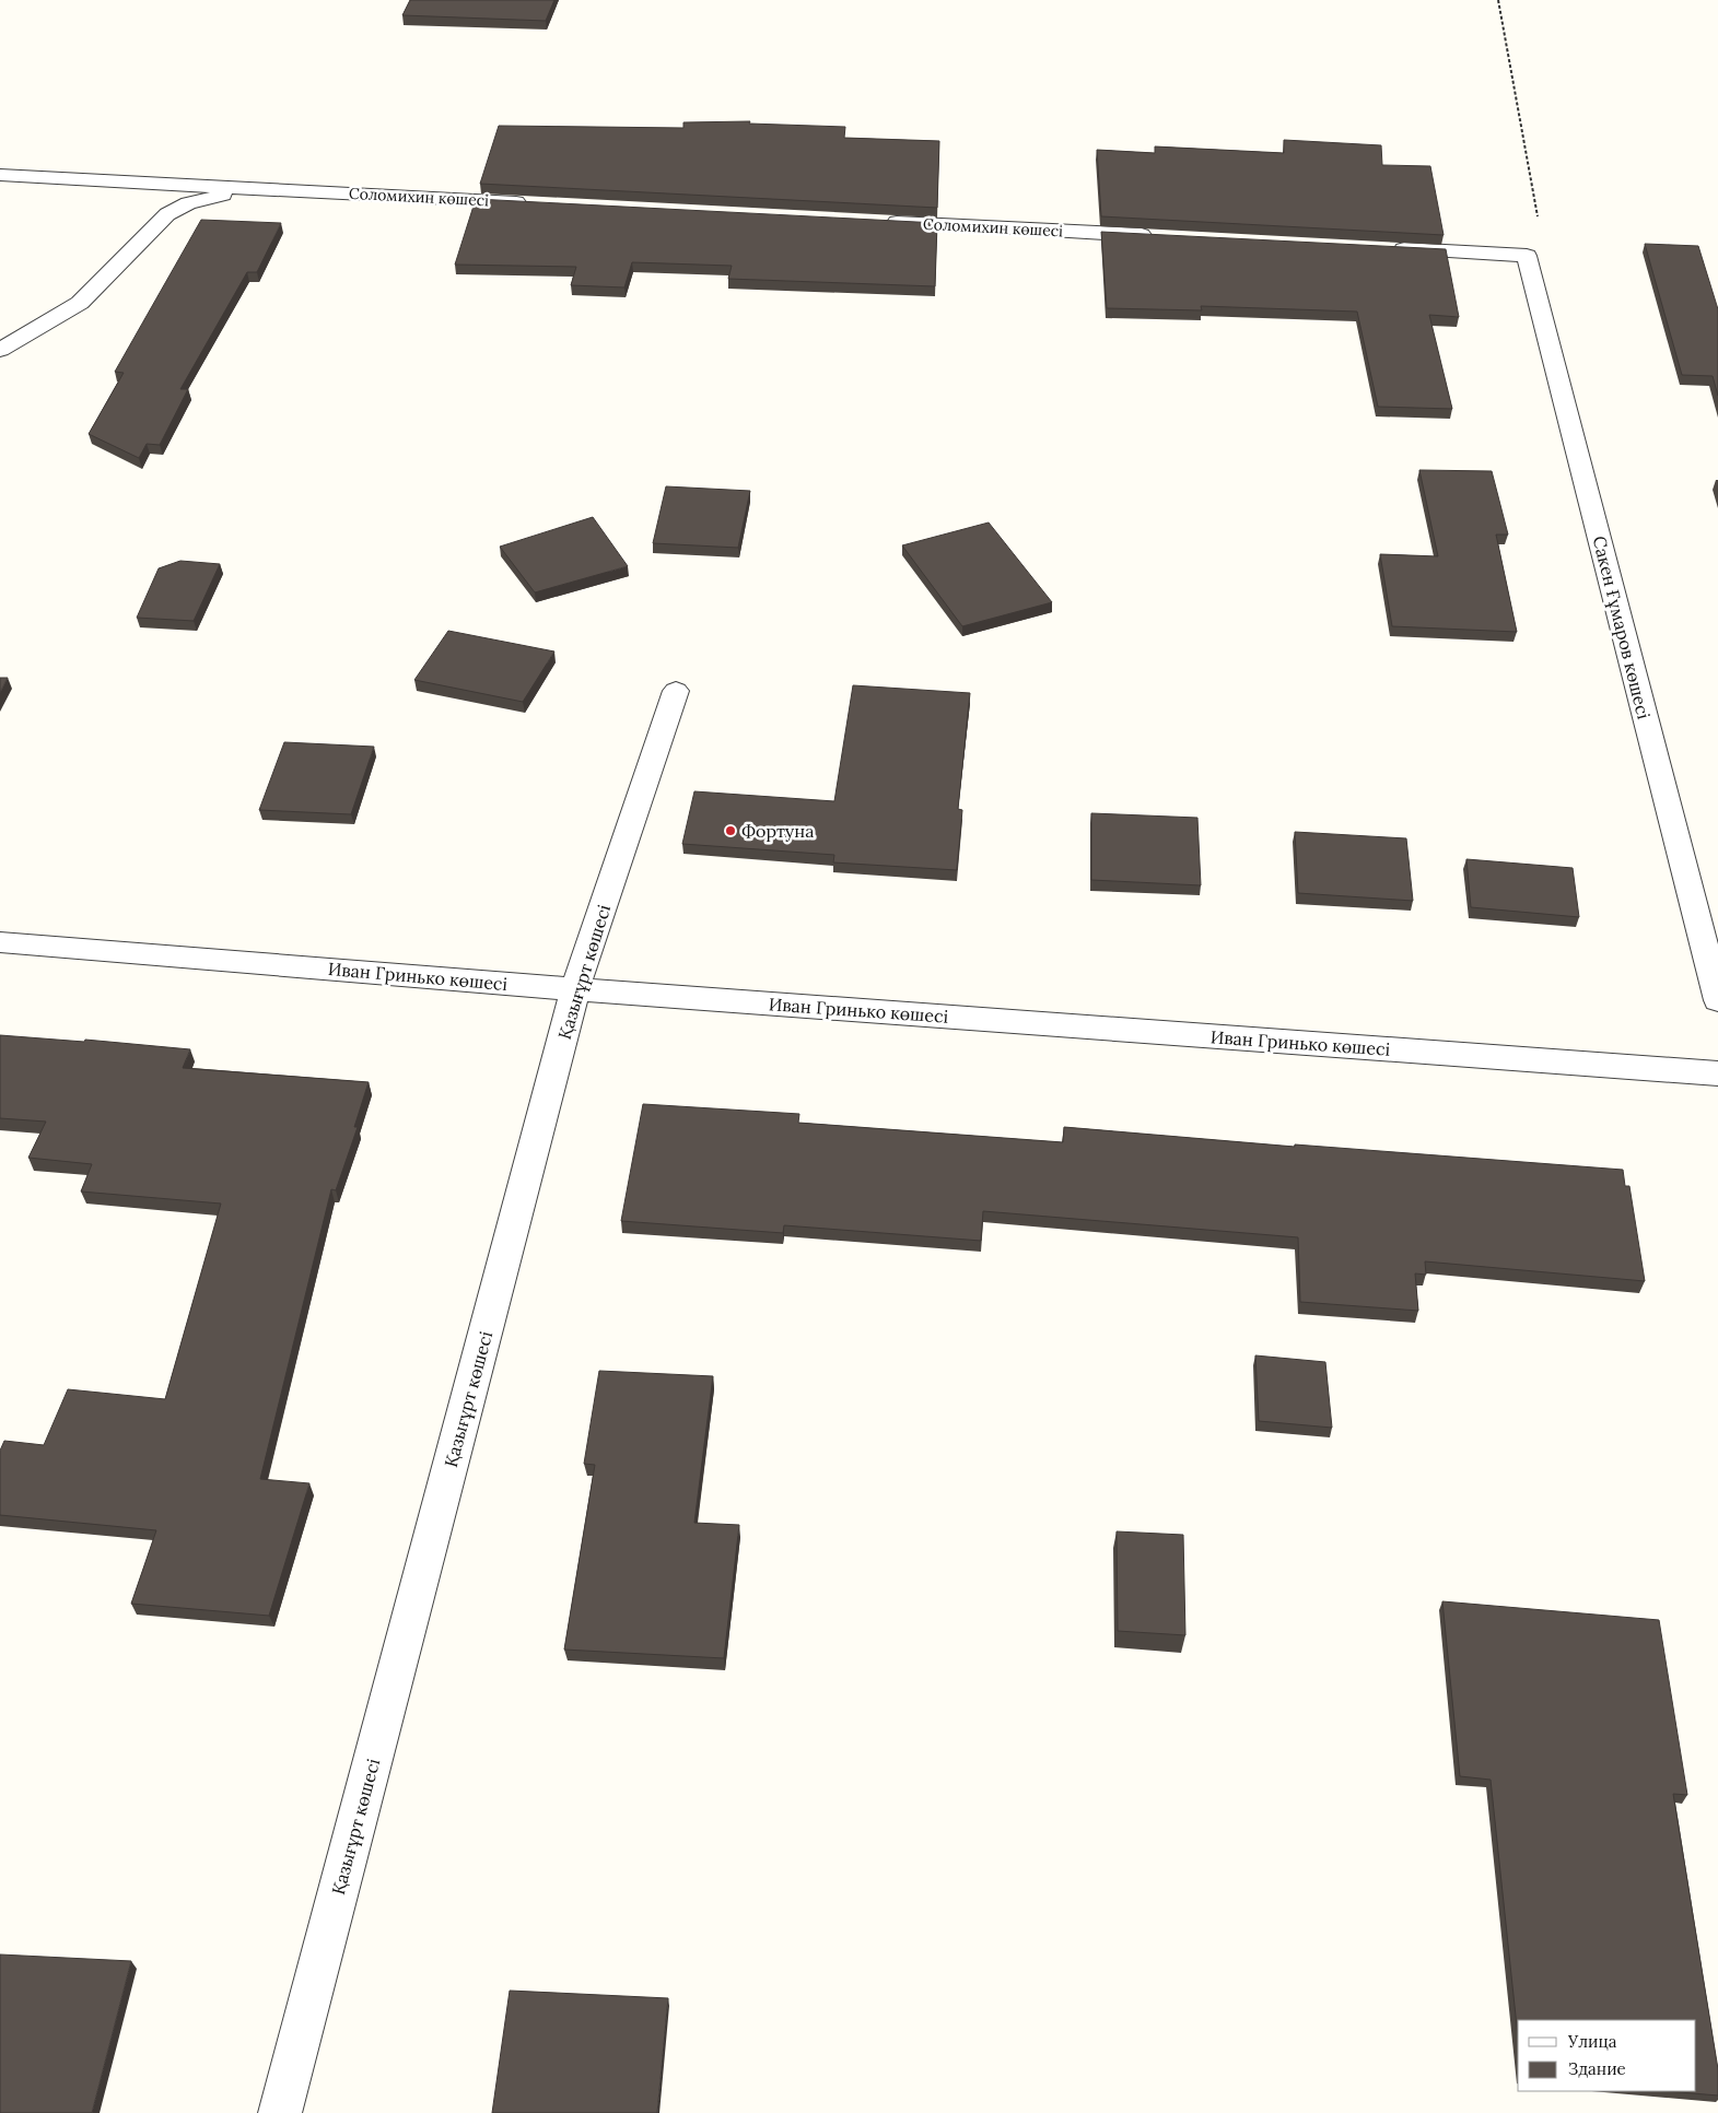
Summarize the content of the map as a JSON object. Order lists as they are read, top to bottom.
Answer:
{
  "streets": {
    "street": [
      "Соломихин көшесі",
      "Сакен Ғұмаров көшесі",
      "Қазығұрт көшесі",
      "Иван Гринько көшесі"
    ]
  },
  "crossings": [
    ["Қазығұрт көшесі", "Иван Гринько көшесі"]
  ],
  "places": ["Фортуна"],
  "legend": ["Улица", "Здание"]
}
